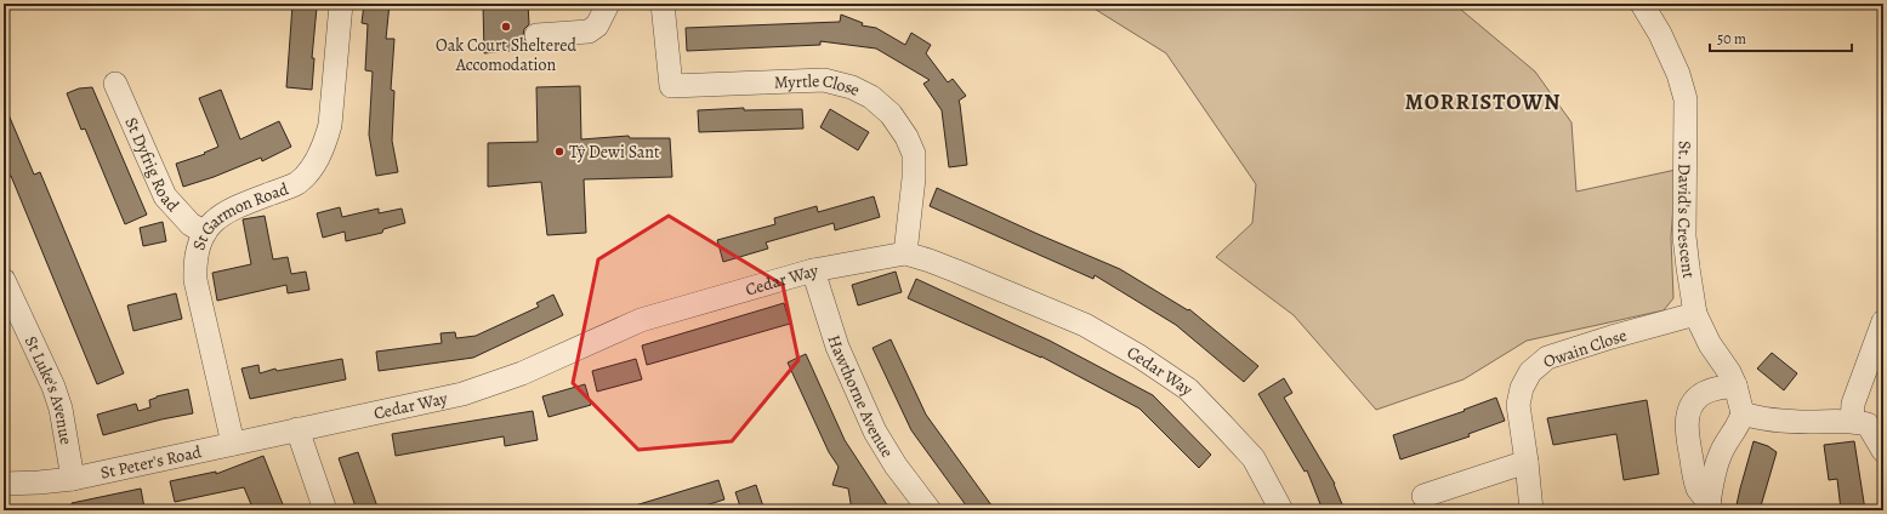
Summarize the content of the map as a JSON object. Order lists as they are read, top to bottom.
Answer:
{
  "streets": {
    "street": [
      "Myrtle Close",
      "St Dyfrig Road",
      "St. David's Crescent",
      "St Garmon Road",
      "Cedar Way",
      "Owain Close",
      "St Luke's Avenue",
      "Hawthorne Avenue",
      "St Peter's Road"
    ]
  },
  "crossings": [
    ["Myrtle Close", "Cedar Way"],
    ["St Dyfrig Road", "St Garmon Road"],
    ["St. David's Crescent", "Owain Close"],
    ["St Garmon Road", "St Peter's Road"],
    ["Cedar Way", "Hawthorne Avenue"],
    ["Cedar Way", "St Peter's Road"],
    ["St Luke's Avenue", "St Peter's Road"]
  ],
  "districts": ["MORRISTOWN"],
  "places": ["Oak Court Sheltered Accomodation", "Tŷ Dewi Sant"],
  "scale_bar": "50 m"
}
